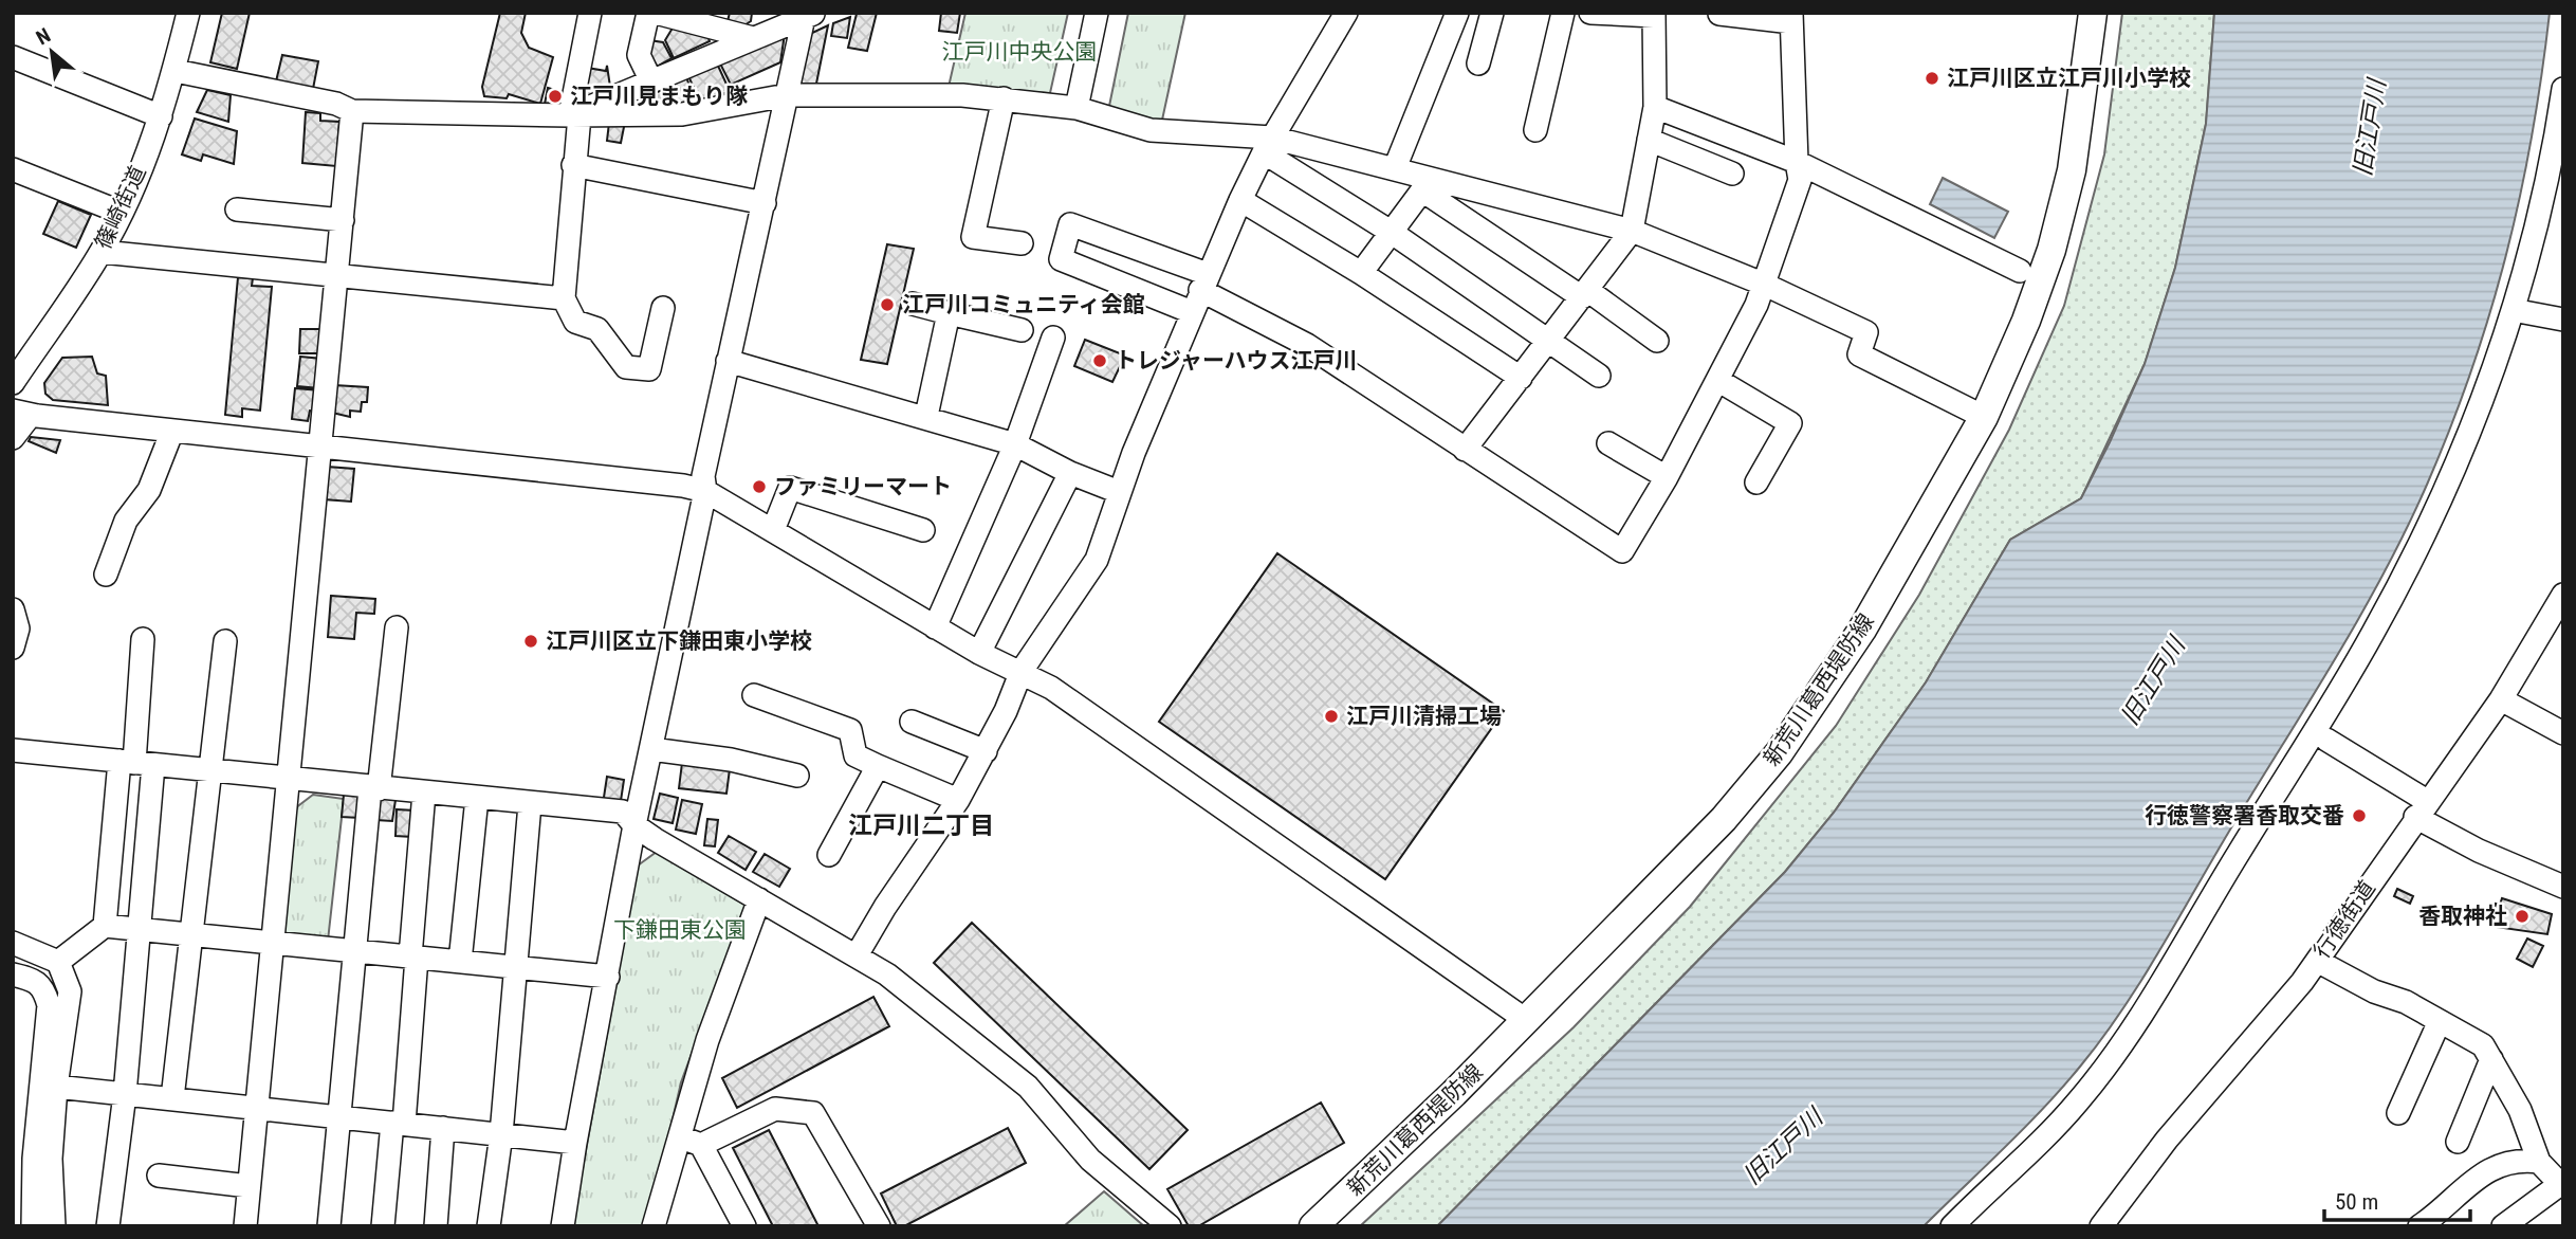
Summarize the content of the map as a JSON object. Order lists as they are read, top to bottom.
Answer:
{
  "streets": {
    "main road": ["新荒川葛西堤防線"],
    "street": ["篠崎街道", "行徳街道"]
  },
  "districts": ["江戸川二丁目"],
  "water": ["旧江戸川"],
  "parks": ["江戸川中央公園", "下鎌田東公園"],
  "places": [
    "江戸川区立江戸川小学校",
    "江戸川見まもり隊",
    "江戸川コミュニティ会館",
    "トレジャーハウス江戸川",
    "ファミリーマート",
    "江戸川区立下鎌田東小学校",
    "江戸川清掃工場",
    "行徳警察署香取交番",
    "香取神社"
  ],
  "scale_bar": "50 m",
  "north": "top left"
}
